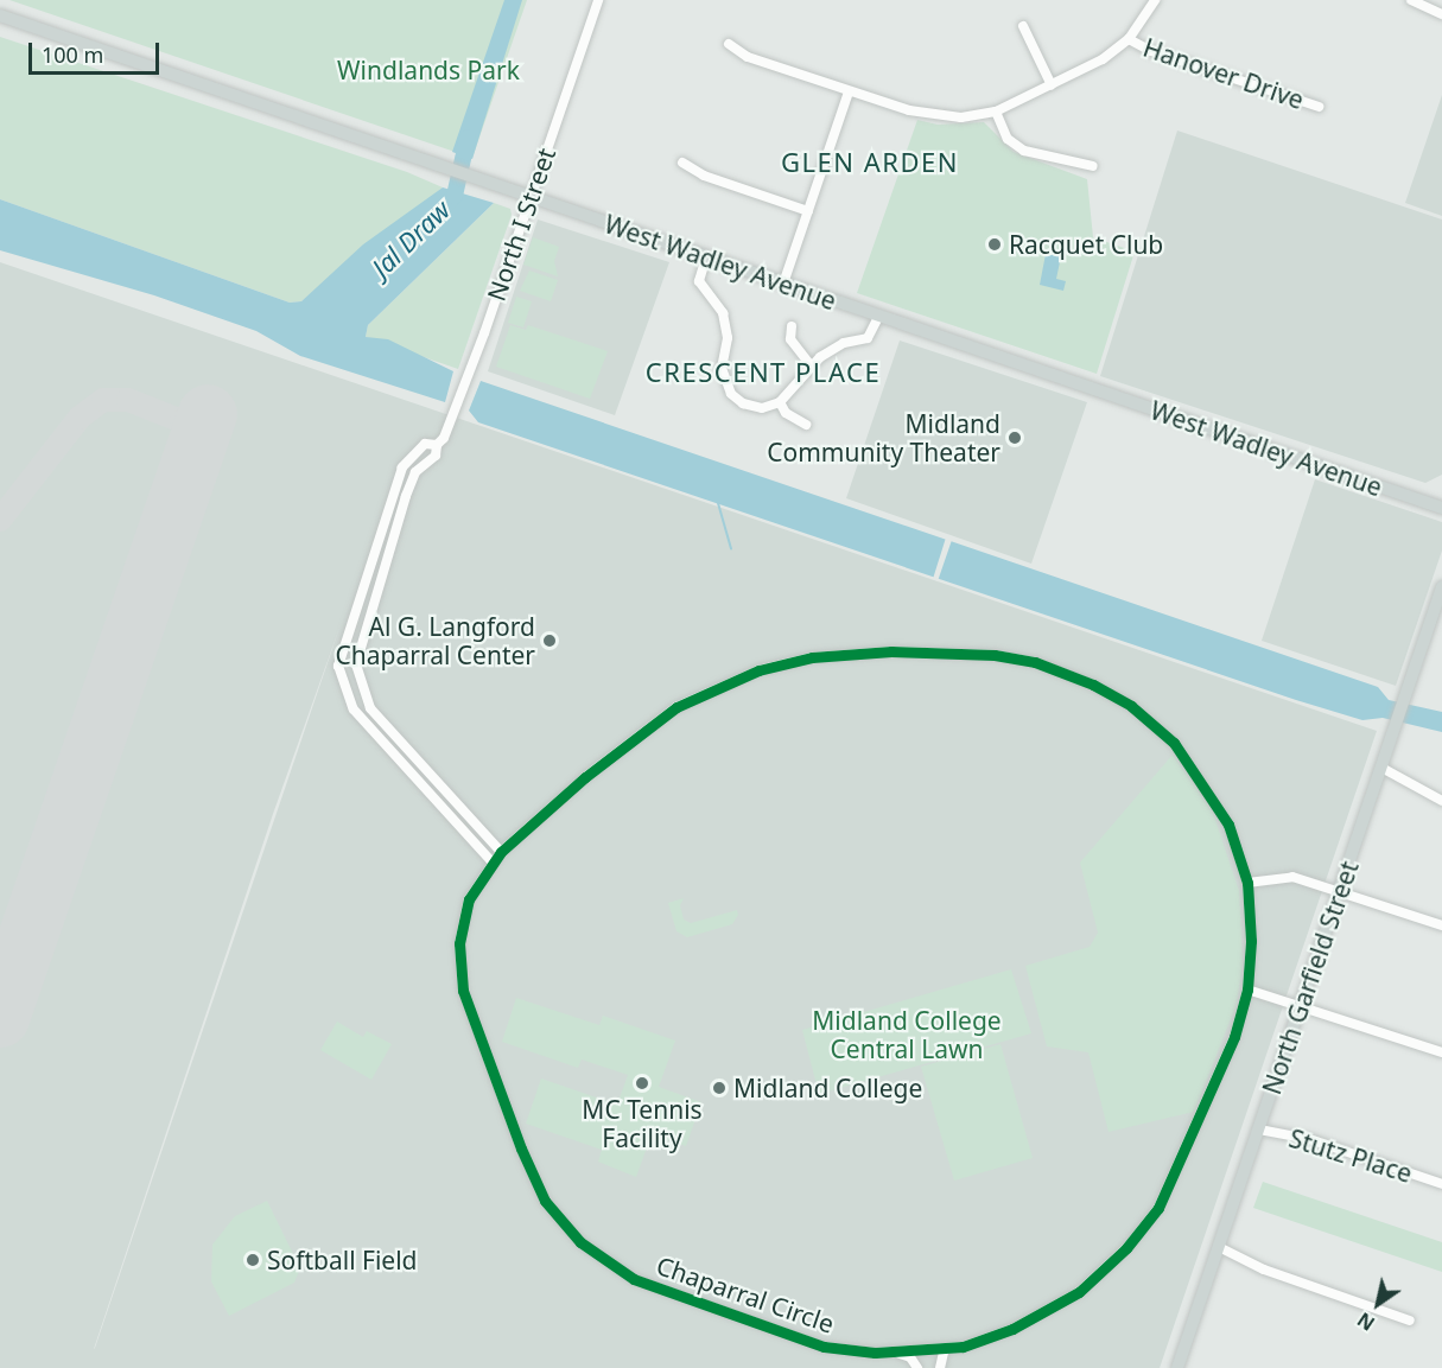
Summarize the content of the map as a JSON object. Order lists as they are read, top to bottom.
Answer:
{
  "streets": {
    "main road": ["West Wadley Avenue", "North Garfield Street"],
    "street": [
      "Hanover Drive",
      "North I Street",
      "Stutz Place",
      "Chaparral Circle"
    ]
  },
  "crossings": [
    ["North I Street", "West Wadley Avenue"],
    ["North I Street", "Chaparral Circle"],
    ["North Garfield Street", "Stutz Place"]
  ],
  "districts": ["GLEN ARDEN", "CRESCENT PLACE"],
  "water": ["Jal Draw"],
  "parks": ["Windlands Park", "Midland College Central Lawn"],
  "places": [
    "Racquet Club",
    "Midland Community Theater",
    "Al G. Langford Chaparral Center",
    "MC Tennis Facility",
    "Midland College",
    "Softball Field"
  ],
  "scale_bar": "100 m",
  "north": "bottom left"
}
